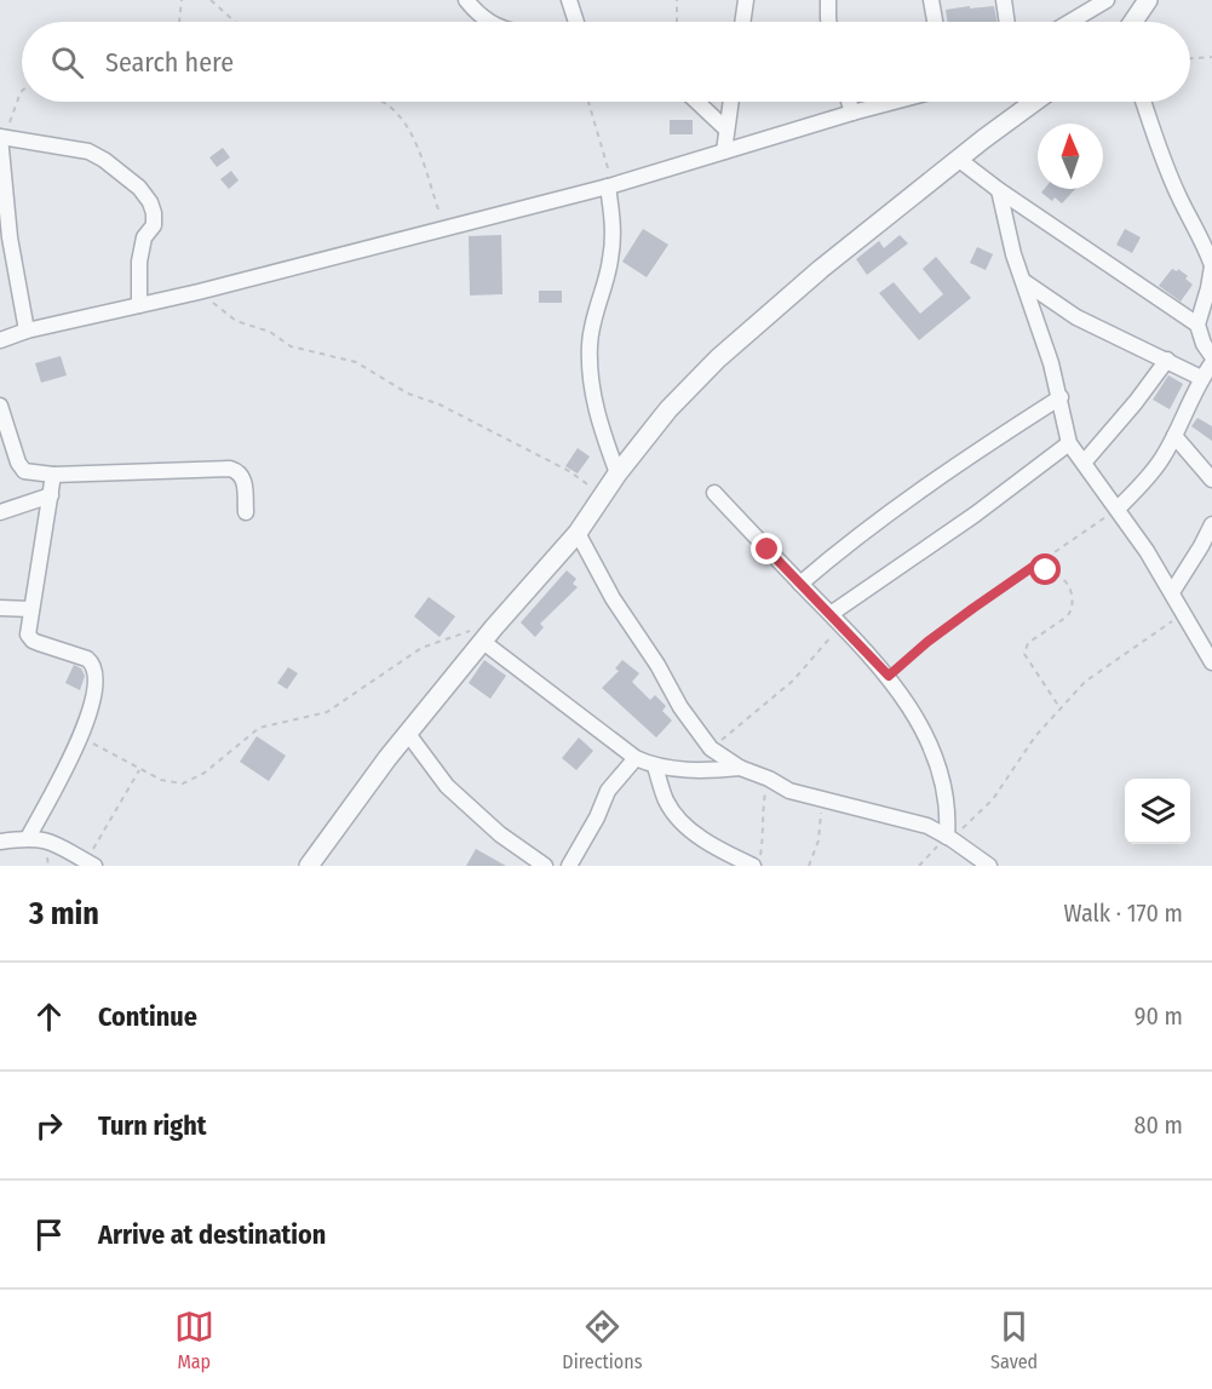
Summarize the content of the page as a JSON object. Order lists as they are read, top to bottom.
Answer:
{
  "north": "top",
  "page": {
    "search": "Search here",
    "heading": ["3 min", "Walk · 170 m"],
    "list": [
      ["Continue", "90 m"],
      ["Turn right", "80 m"],
      "Arrive at destination"
    ],
    "nav": ["Map", "Directions", "Saved"]
  }
}
